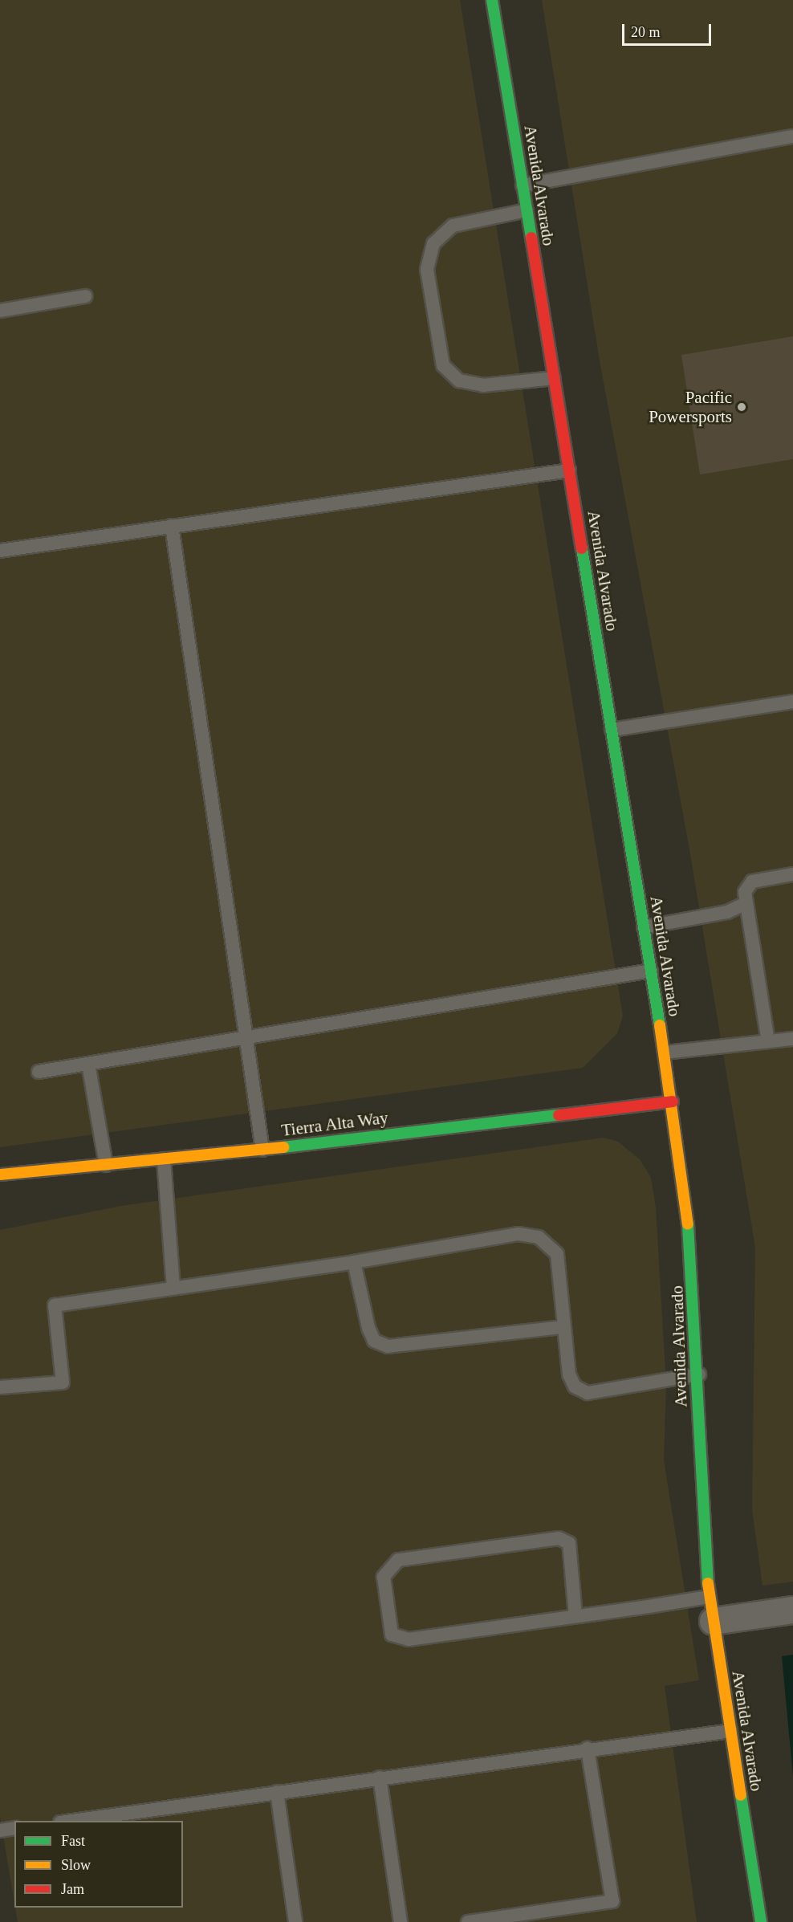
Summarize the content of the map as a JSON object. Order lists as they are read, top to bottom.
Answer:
{
  "streets": {
    "street": ["Avenida Alvarado", "Tierra Alta Way"]
  },
  "crossings": [
    ["Avenida Alvarado", "Tierra Alta Way"]
  ],
  "places": ["Pacific Powersports"],
  "legend": ["Fast", "Slow", "Jam"],
  "scale_bar": "20 m"
}
